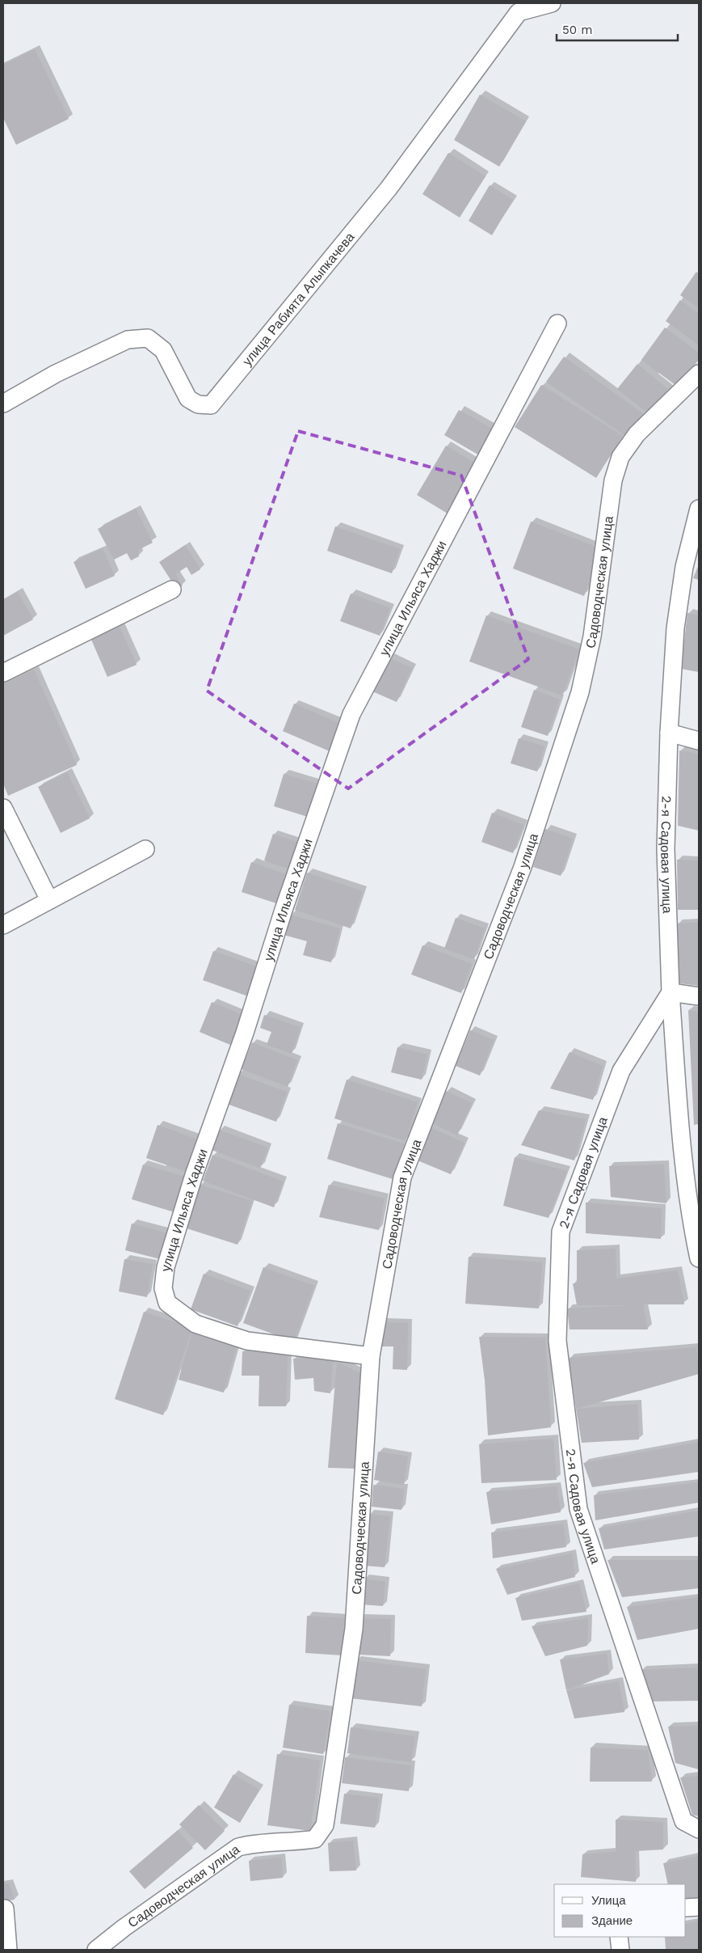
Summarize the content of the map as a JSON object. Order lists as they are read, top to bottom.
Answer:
{
  "streets": {
    "street": [
      "улица Рабията Алыпкачева",
      "Садоводческая улица",
      "улица Ильяса Хаджи",
      "2-я Садовая улица"
    ]
  },
  "crossings": [
    ["Садоводческая улица", "улица Ильяса Хаджи"]
  ],
  "legend": ["Улица", "Здание"],
  "scale_bar": "50 m"
}
